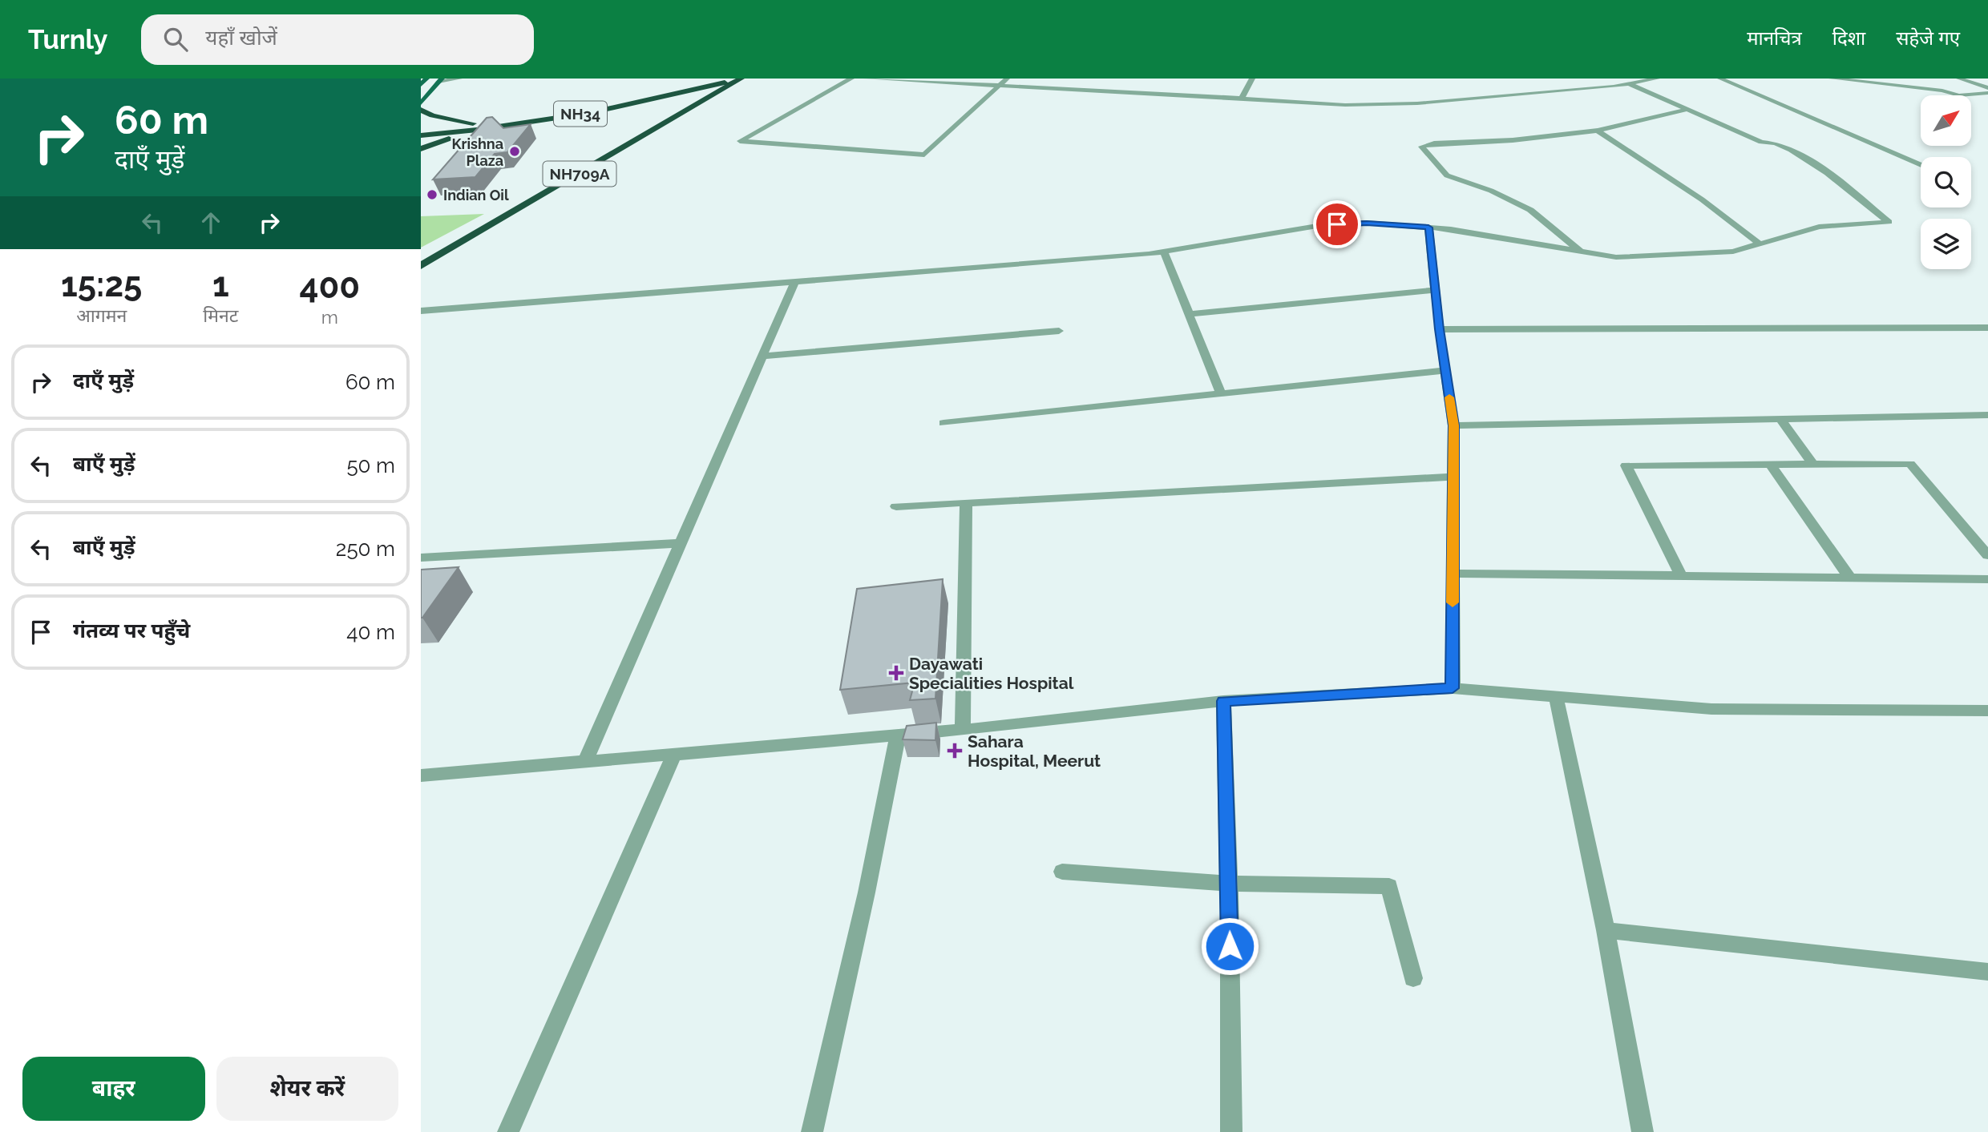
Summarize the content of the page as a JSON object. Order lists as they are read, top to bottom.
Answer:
{
  "streets": {
    "highway": ["NH34", "NH709A"]
  },
  "crossings": [
    ["NH34", "NH709A"]
  ],
  "places": {
    "other": ["Krishna Plaza", "Indian Oil"],
    "health": ["Dayawati Specialities Hospital", "Sahara Hospital, Meerut"]
  },
  "north": "top right",
  "page": {
    "header": "Turnly",
    "search": "यहाँ खोजें",
    "nav": ["मानचित्र", "दिशा", "सहेजे गए"],
    "turn": ["60 m", "दाएँ मुड़ें"],
    "eta": [
      "15:25",
      "आगमन",
      "1",
      "मिनट",
      "400",
      "m"
    ],
    "list": [
      {
        "name": "दाएँ मुड़ें",
        "value": "60 m"
      },
      {
        "name": "बाएँ मुड़ें",
        "value": "50 m"
      },
      {
        "name": "बाएँ मुड़ें",
        "value": "250 m"
      },
      {
        "name": "गंतव्य पर पहुँचे",
        "value": "40 m"
      }
    ],
    "buttons": ["बाहर", "शेयर करें"]
  }
}
